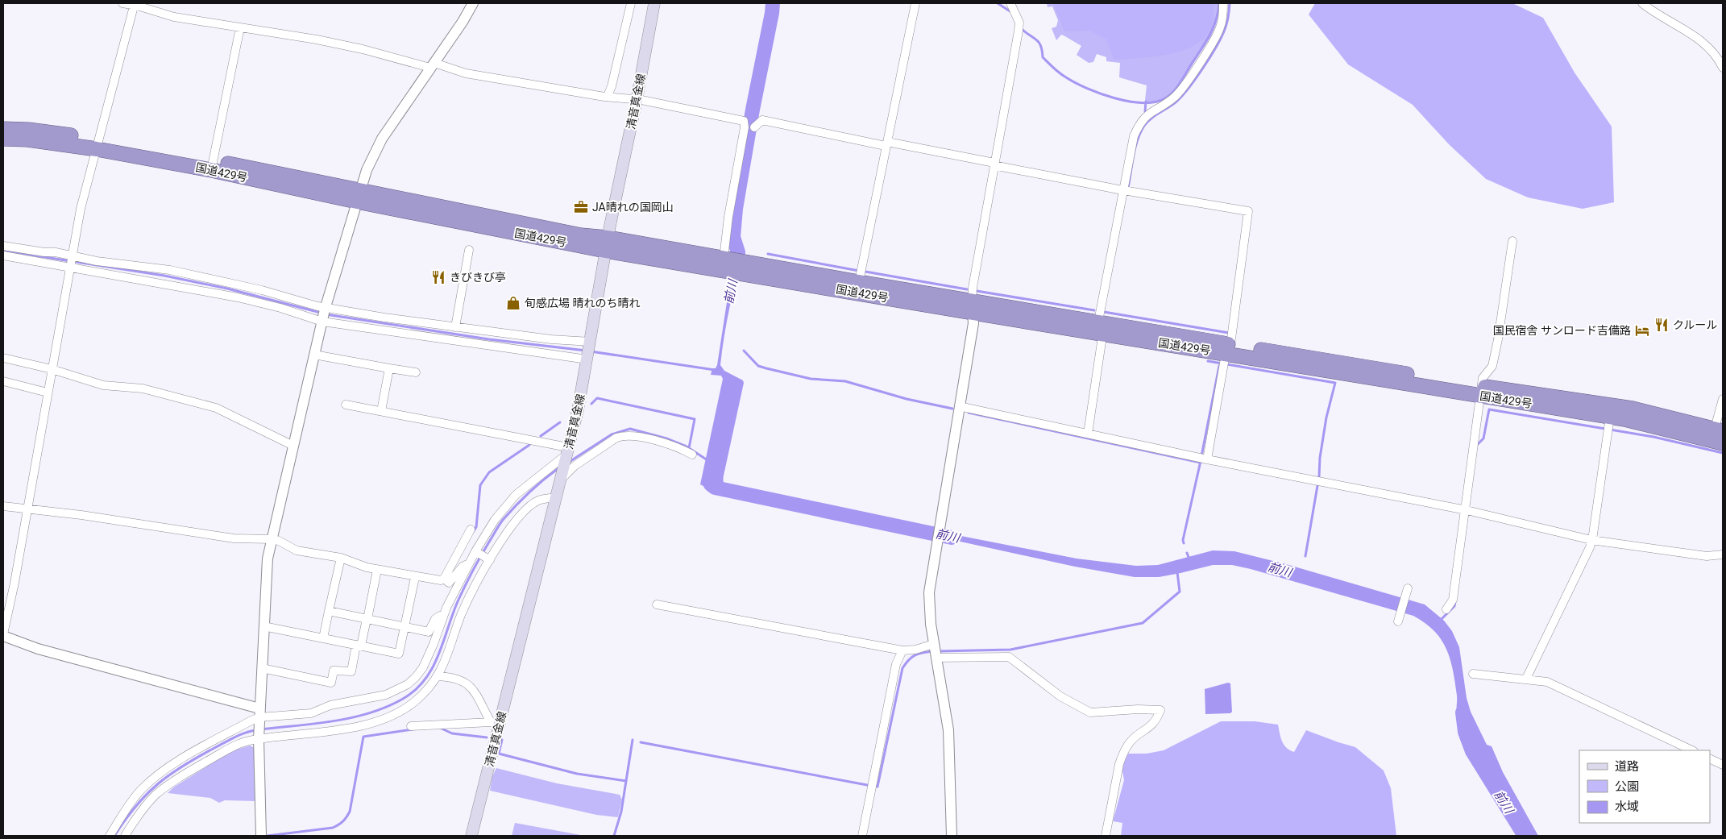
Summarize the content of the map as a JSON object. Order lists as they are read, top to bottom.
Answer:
{
  "streets": {
    "highway": ["国道429号"],
    "main road": ["清音真金線"]
  },
  "crossings": [
    ["清音真金線", "国道429号"]
  ],
  "water": ["前川"],
  "places": {
    "office": ["JA晴れの国岡山"],
    "restaurant": ["きびきび亭", "クルール"],
    "shop": ["旬感広場 晴れのち晴れ"],
    "hotel": ["国民宿舎 サンロード吉備路"]
  },
  "legend": ["道路", "公園", "水域"]
}
